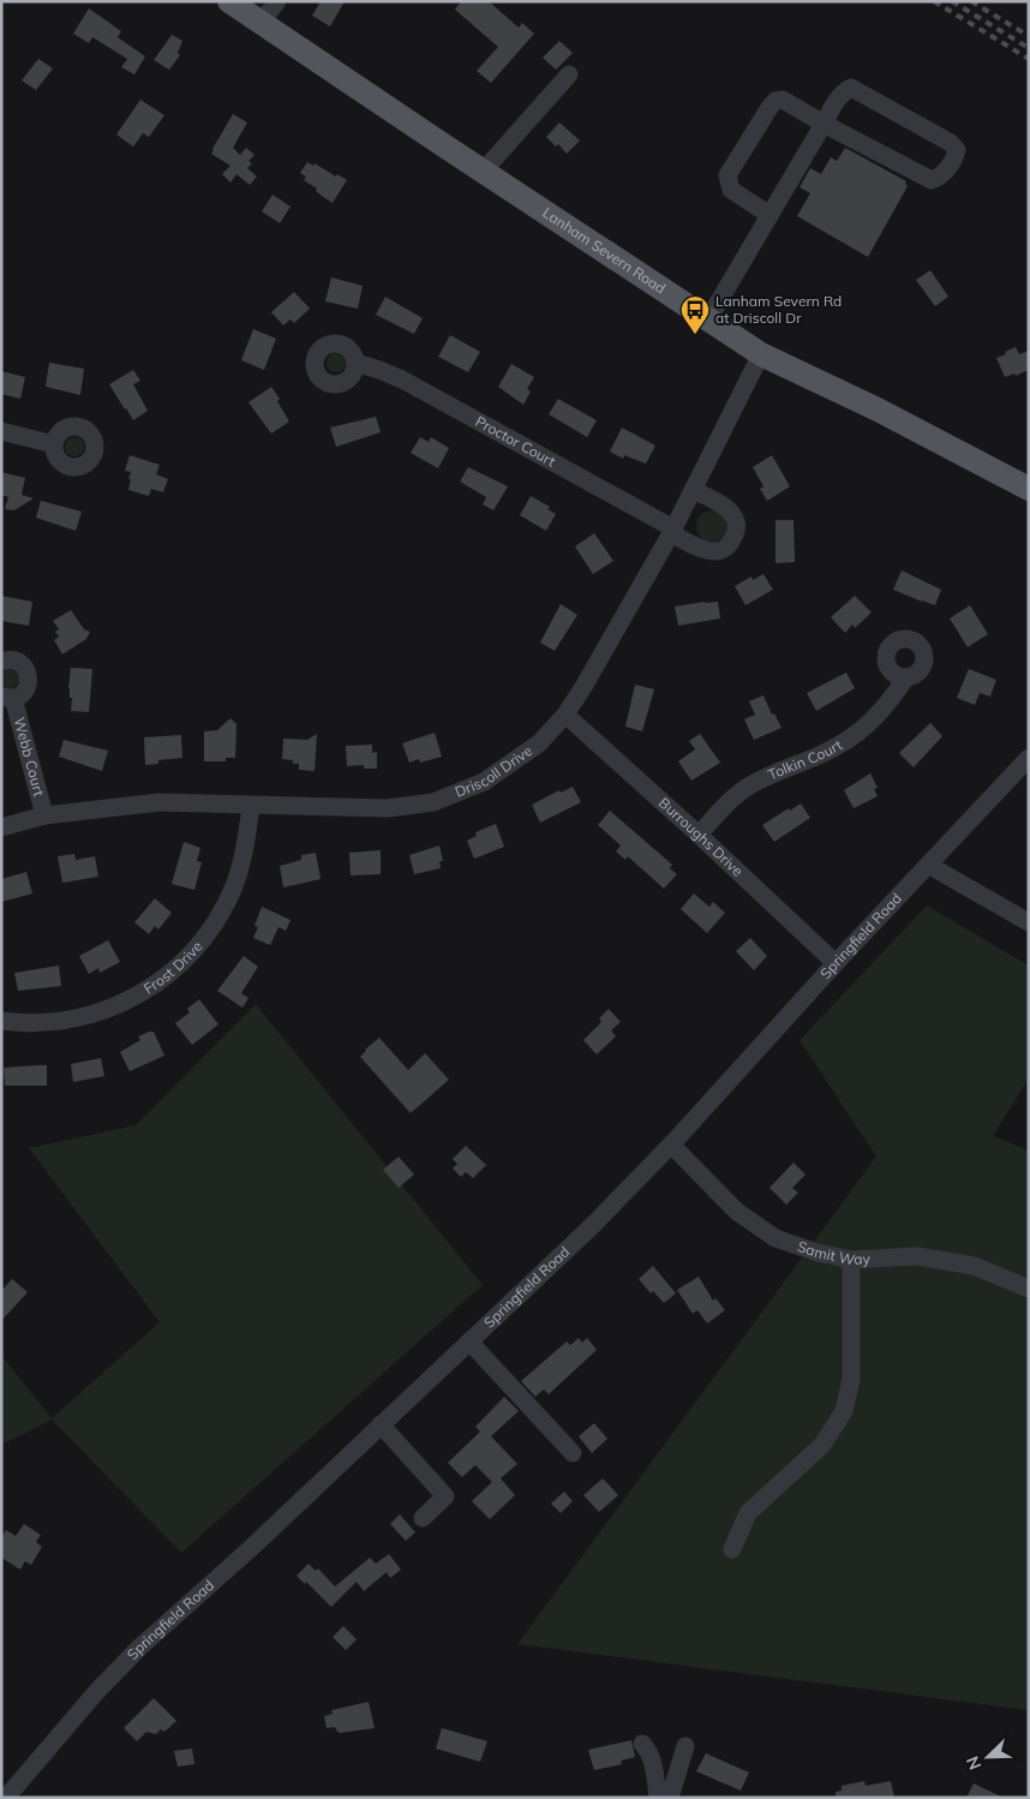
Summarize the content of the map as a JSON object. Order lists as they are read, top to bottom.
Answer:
{
  "streets": {
    "main road": ["Lanham Severn Road"],
    "street": [
      "Proctor Court",
      "Webb Court",
      "Tolkin Court",
      "Driscoll Drive",
      "Burroughs Drive",
      "Springfield Road",
      "Frost Drive",
      "Samit Way"
    ]
  },
  "crossings": [
    ["Lanham Severn Road", "Driscoll Drive"],
    ["Proctor Court", "Driscoll Drive"],
    ["Webb Court", "Driscoll Drive"],
    ["Tolkin Court", "Burroughs Drive"],
    ["Driscoll Drive", "Burroughs Drive"],
    ["Driscoll Drive", "Frost Drive"],
    ["Burroughs Drive", "Springfield Road"],
    ["Springfield Road", "Samit Way"]
  ],
  "places": {
    "bus stop": ["Lanham Severn Rd at Driscoll Dr"]
  },
  "north": "bottom left"
}
